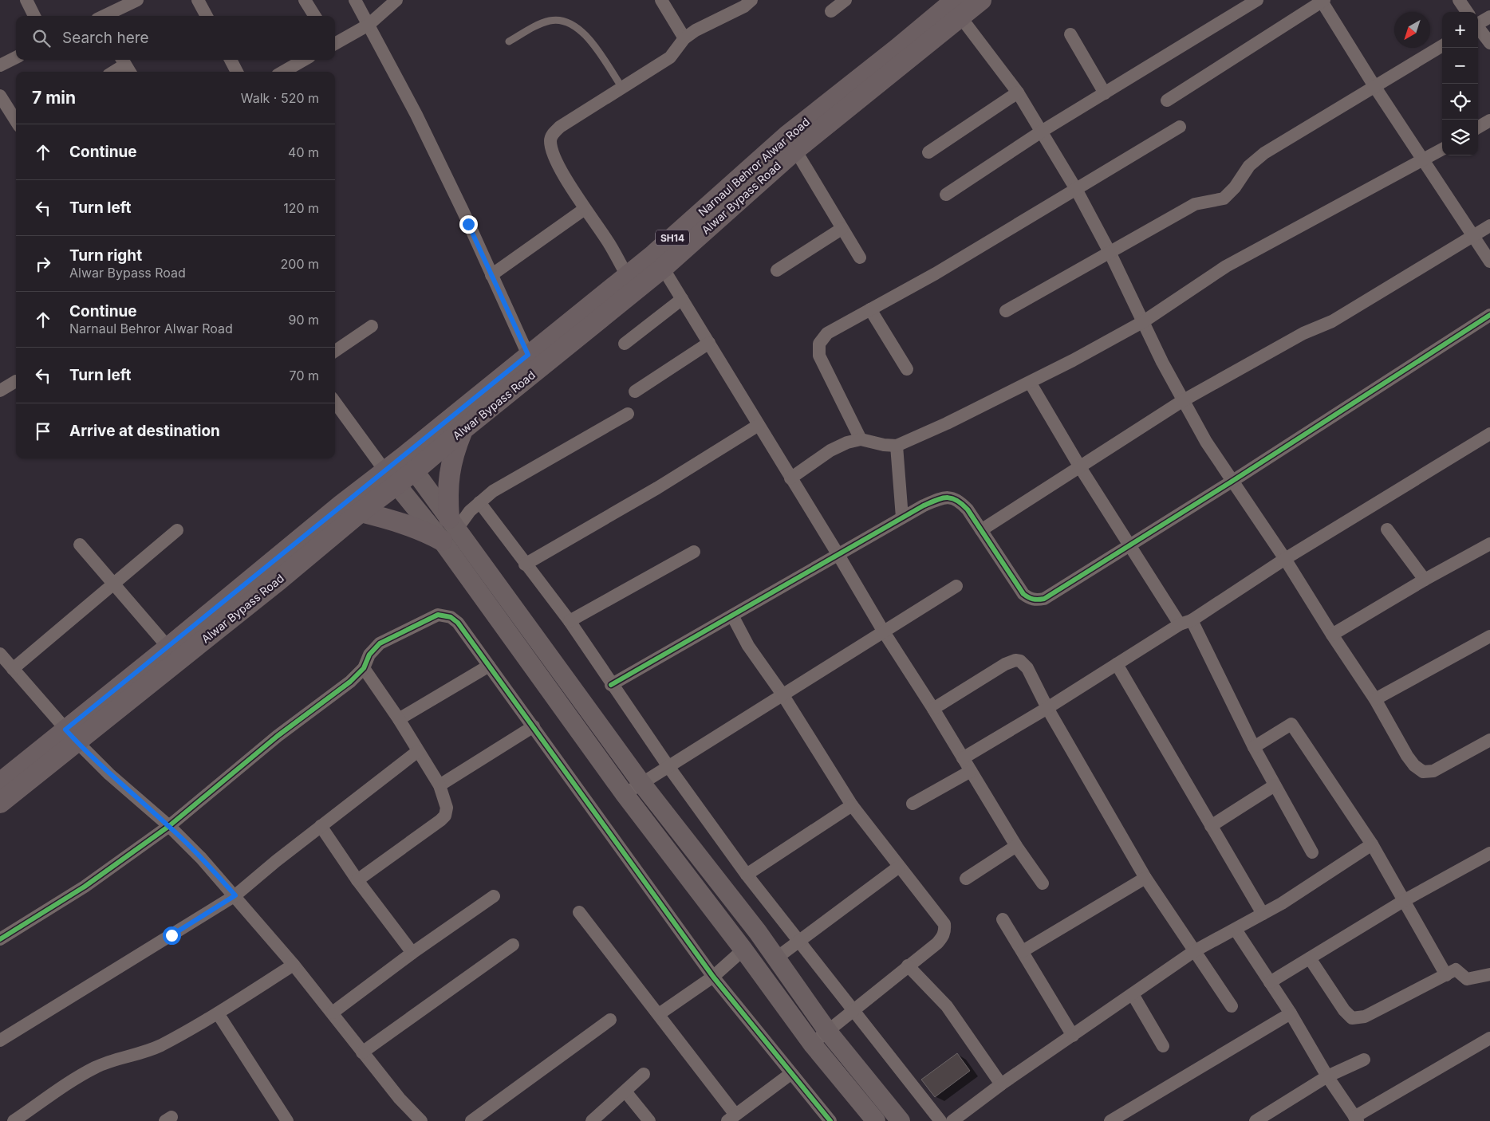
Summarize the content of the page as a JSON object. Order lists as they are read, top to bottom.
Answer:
{
  "streets": {
    "main road": ["Narnaul Behror Alwar Road", "Alwar Bypass Road", "SH14"]
  },
  "crossings": [
    ["Narnaul Behror Alwar Road", "Alwar Bypass Road"]
  ],
  "north": "bottom left",
  "page": {
    "map_buttons": ["+", "−"],
    "search": "Search here",
    "heading": ["7 min", "Walk · 520 m"],
    "list": [
      ["Continue", "40 m"],
      ["Turn left", "120 m"],
      ["Turn right", "Alwar Bypass Road", "200 m"],
      ["Continue", "Narnaul Behror Alwar Road", "90 m"],
      ["Turn left", "70 m"],
      "Arrive at destination"
    ]
  }
}
